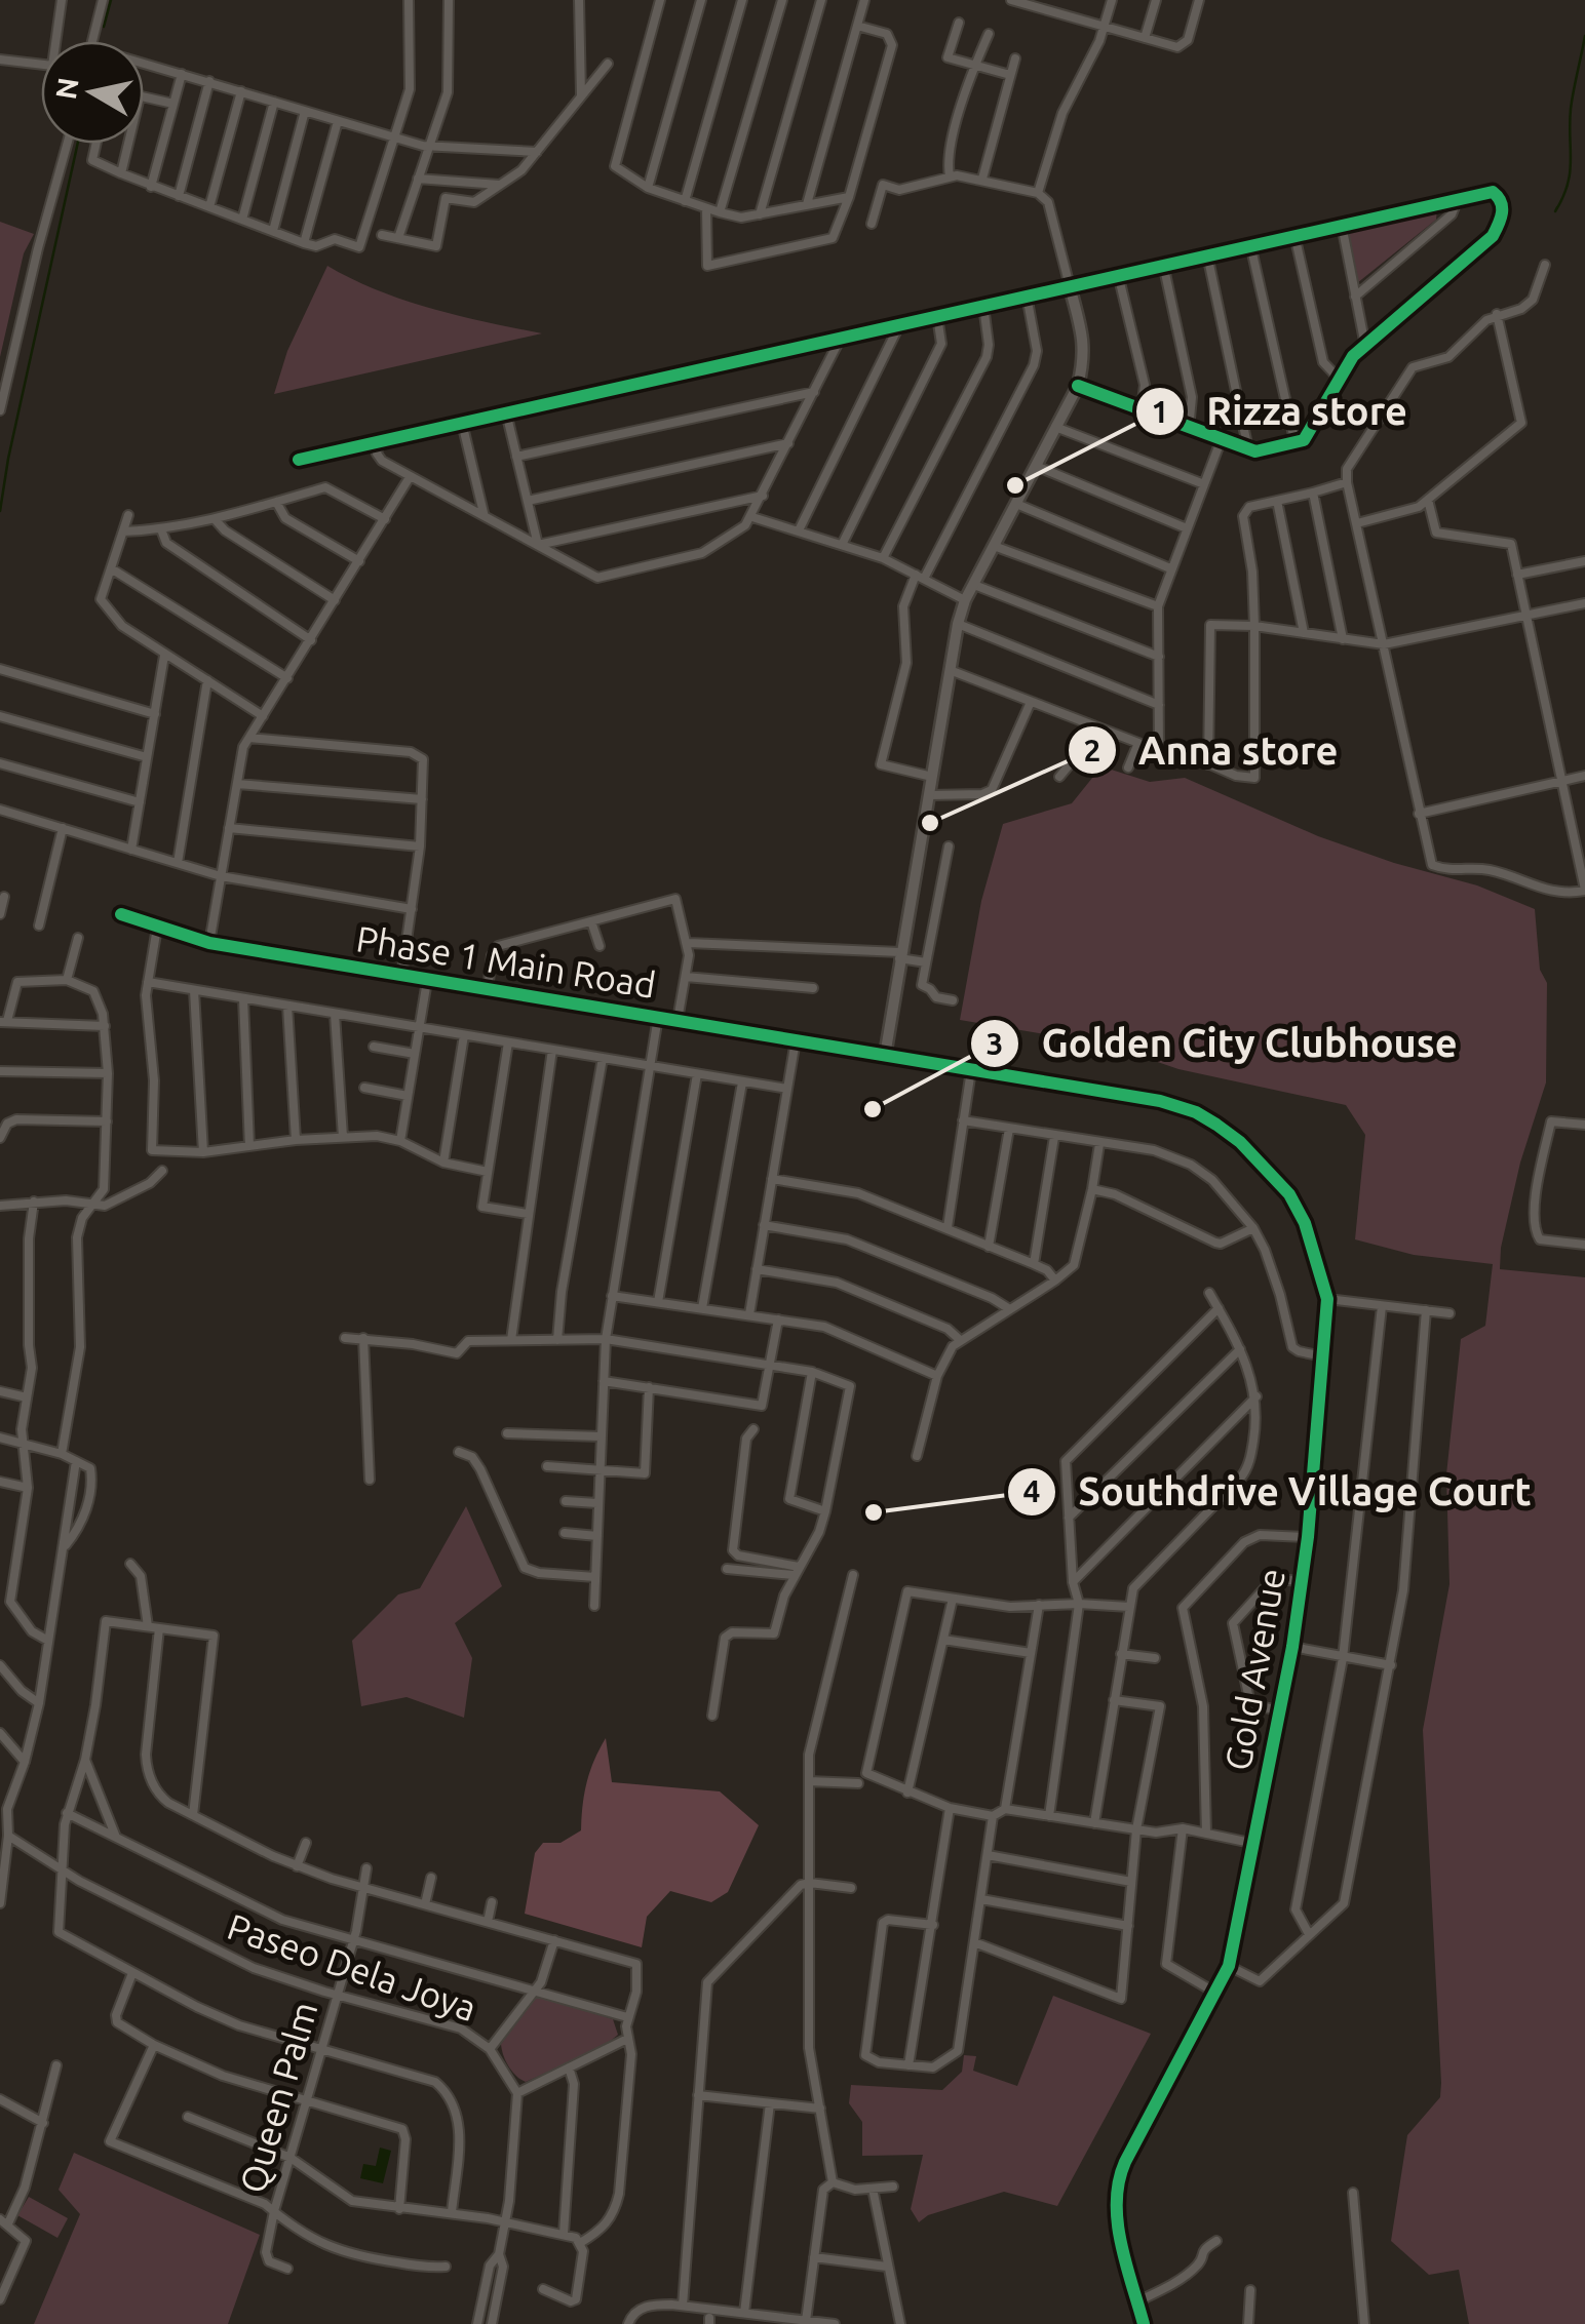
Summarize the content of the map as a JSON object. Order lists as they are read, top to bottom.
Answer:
{
  "streets": {
    "street": [
      "Phase 1 Main Road",
      "Gold Avenue",
      "Paseo Dela Joya",
      "Queen Palm"
    ]
  },
  "crossings": [
    ["Phase 1 Main Road", "Gold Avenue"],
    ["Paseo Dela Joya", "Queen Palm"]
  ],
  "places": [
    "Rizza store",
    "Anna store",
    "Golden City Clubhouse",
    "Southdrive Village Court"
  ],
  "north": "left"
}
